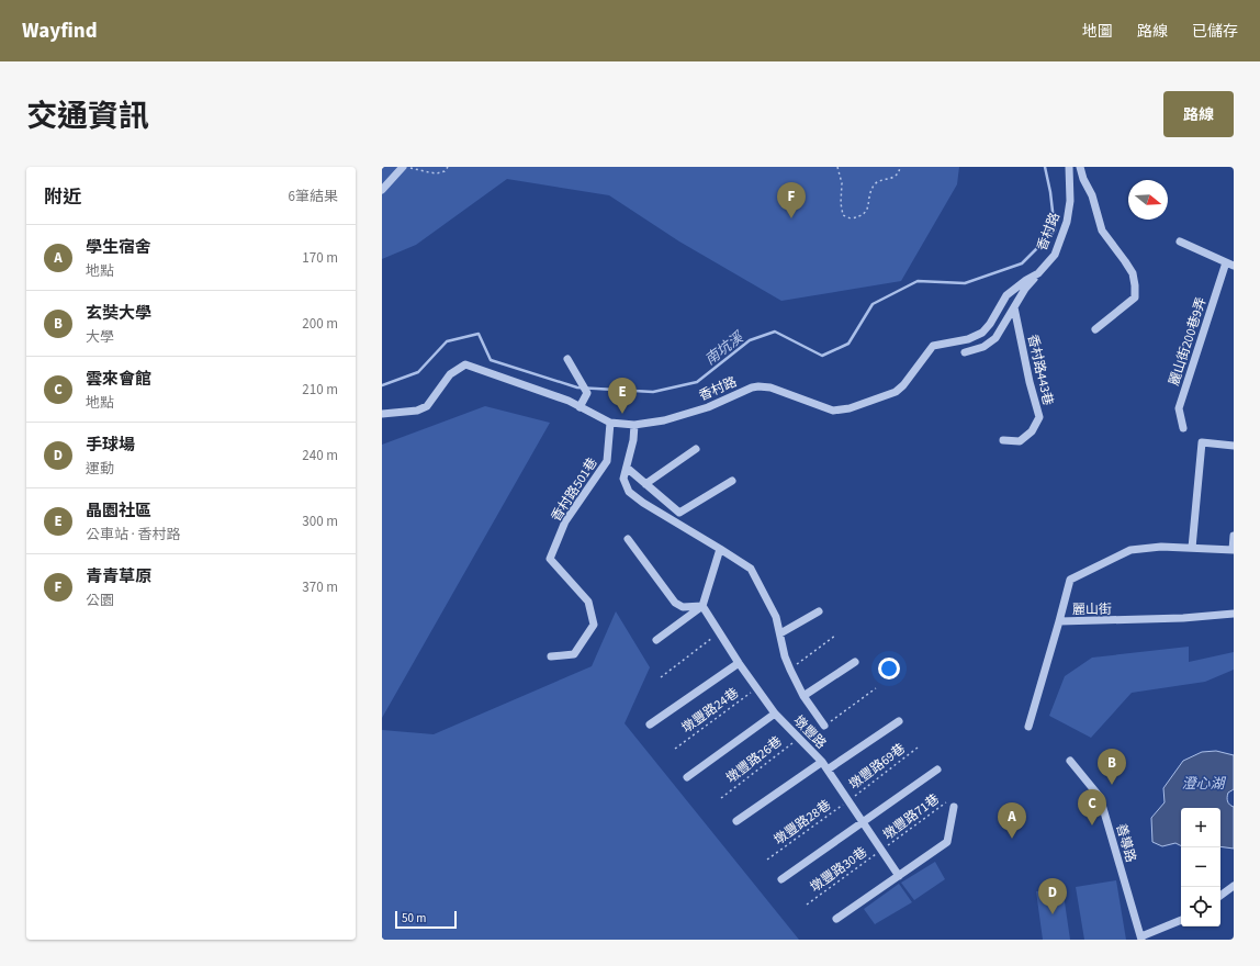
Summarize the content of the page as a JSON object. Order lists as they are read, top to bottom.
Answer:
{
  "streets": {
    "street": [
      "香村路",
      "麗山街200巷9弄",
      "香村路443巷",
      "香村路501巷",
      "麗山街",
      "墩豐路",
      "善導路"
    ],
    "path": [
      "墩豐路24巷",
      "墩豐路26巷",
      "墩豐路69巷",
      "墩豐路71巷",
      "墩豐路28巷",
      "墩豐路30巷"
    ]
  },
  "crossings": [
    ["香村路", "香村路443巷"],
    ["香村路", "香村路501巷"],
    ["香村路", "墩豐路"],
    ["墩豐路24巷", "墩豐路"],
    ["墩豐路", "墩豐路26巷"],
    ["墩豐路", "墩豐路69巷"],
    ["墩豐路", "墩豐路71巷"],
    ["墩豐路", "墩豐路28巷"],
    ["墩豐路", "墩豐路30巷"],
    ["墩豐路69巷", "墩豐路28巷"],
    ["墩豐路71巷", "墩豐路30巷"]
  ],
  "water": ["南坑溪", "澄心湖"],
  "scale_bar": "50 m",
  "north": "right",
  "page": {
    "header": "Wayfind",
    "nav": ["地圖", "路線", "已儲存"],
    "title": "交通資訊",
    "buttons": "路線",
    "heading": ["附近", "6筆結果"],
    "pins": [
      "F",
      "E",
      "B",
      "C",
      "A",
      "D"
    ],
    "list": [
      {
        "mark": "A",
        "name": "學生宿舍",
        "note": "地點",
        "value": "170 m"
      },
      {
        "mark": "B",
        "name": "玄奘大學",
        "note": "大學",
        "value": "200 m"
      },
      {
        "mark": "C",
        "name": "雲來會館",
        "note": "地點",
        "value": "210 m"
      },
      {
        "mark": "D",
        "name": "手球場",
        "note": "運動",
        "value": "240 m"
      },
      {
        "mark": "E",
        "name": "晶園社區",
        "note": "公車站 · 香村路",
        "value": "300 m"
      },
      {
        "mark": "F",
        "name": "青青草原",
        "note": "公園",
        "value": "370 m"
      }
    ],
    "map_buttons": ["+", "−"],
    "scale": "50 m"
  }
}
